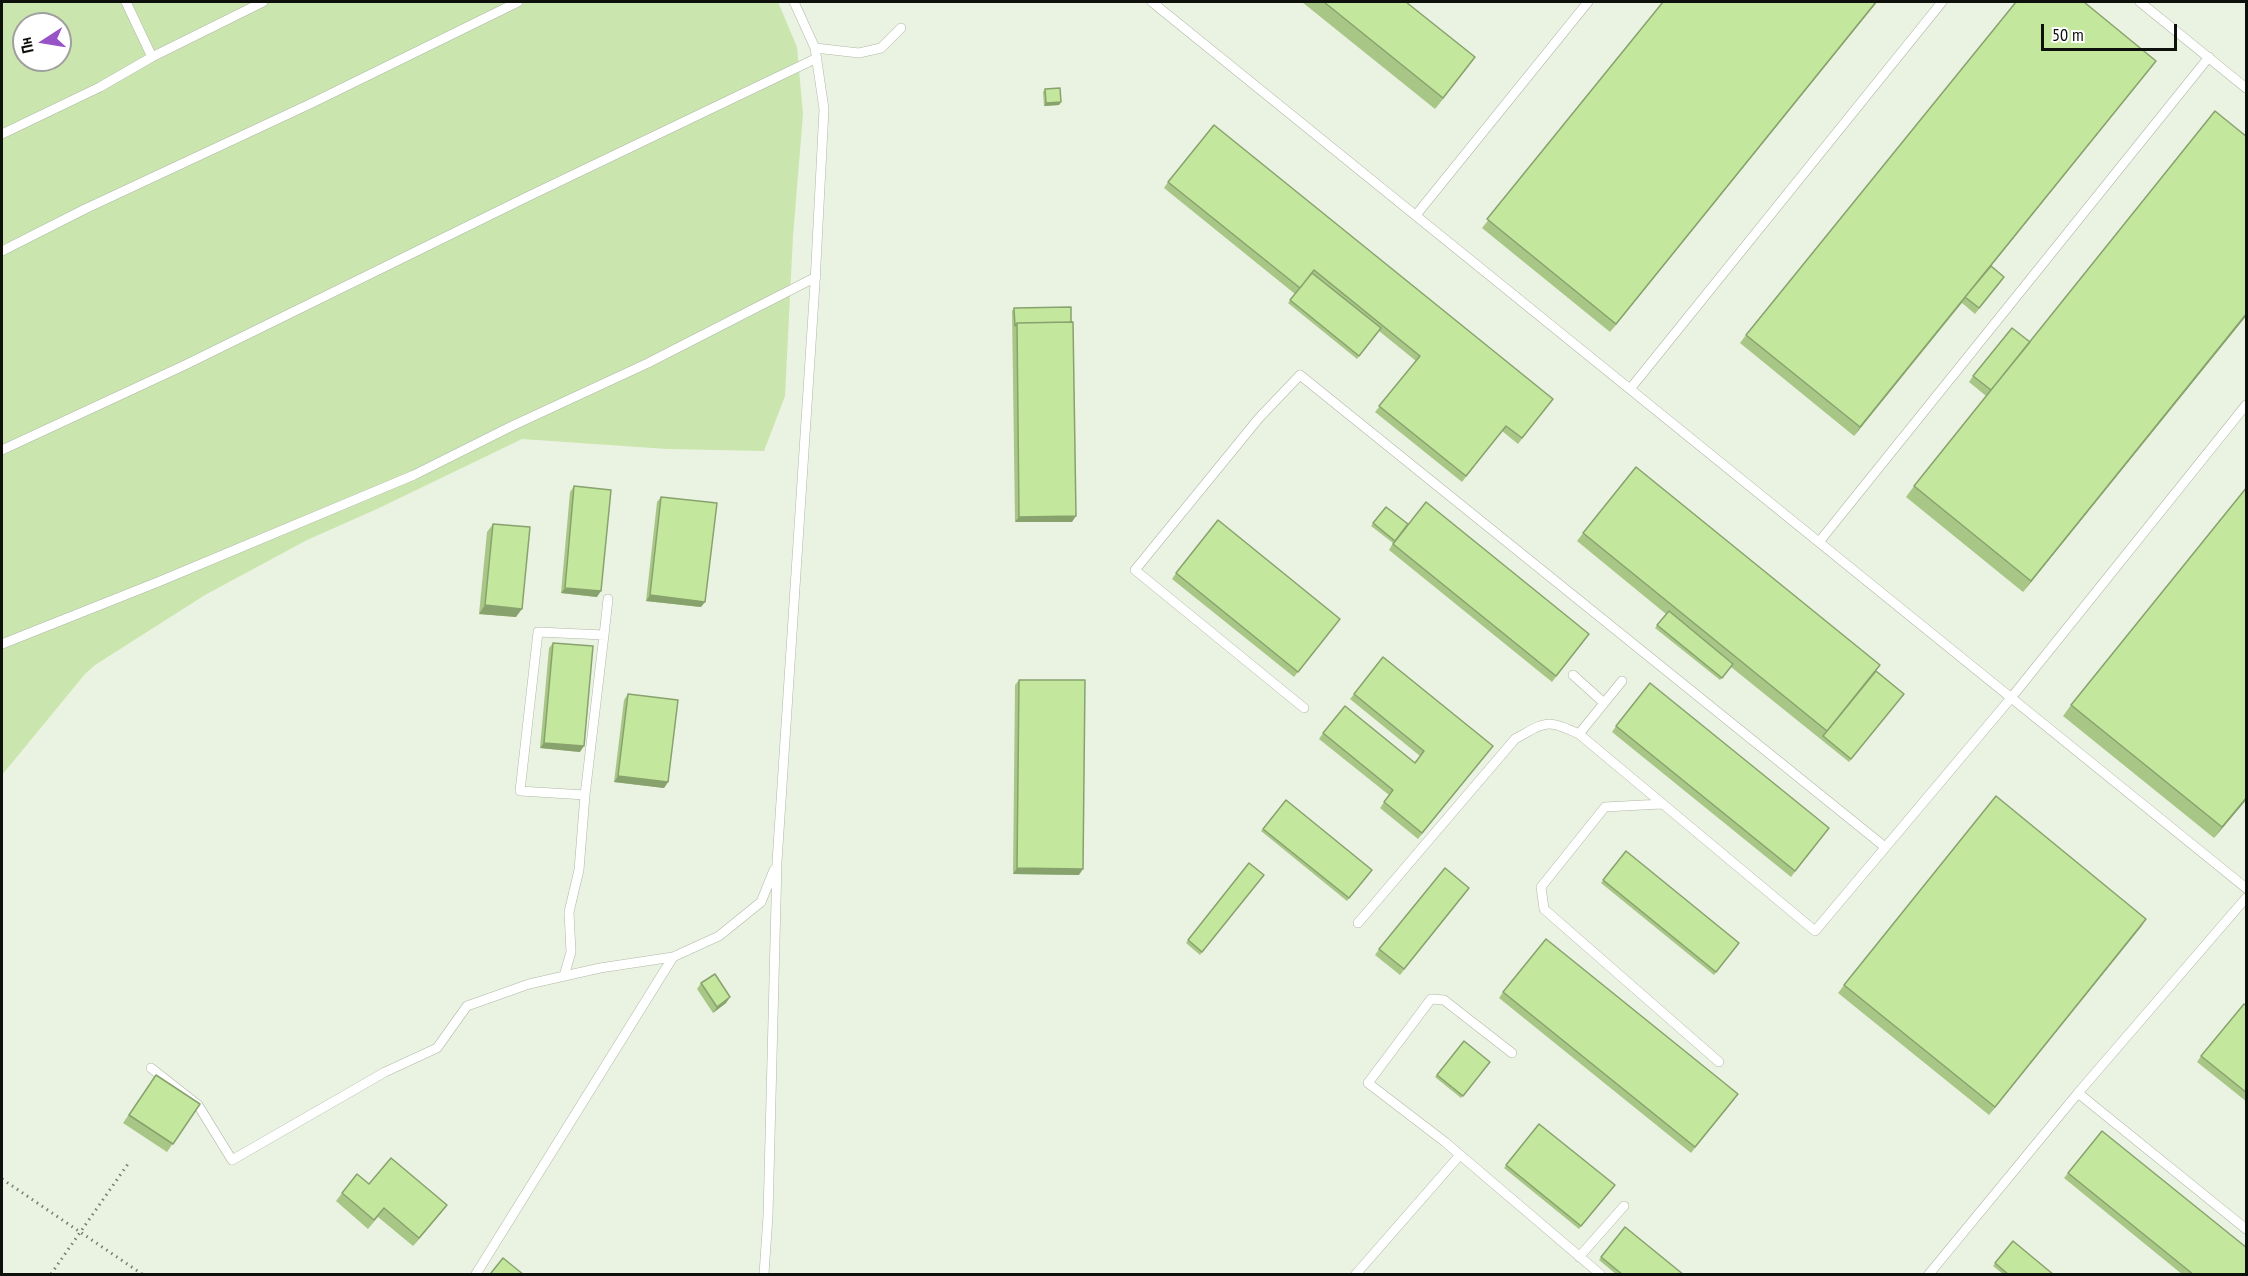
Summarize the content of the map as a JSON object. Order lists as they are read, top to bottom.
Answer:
{
  "scale_bar": "50 m",
  "north": "left"
}
